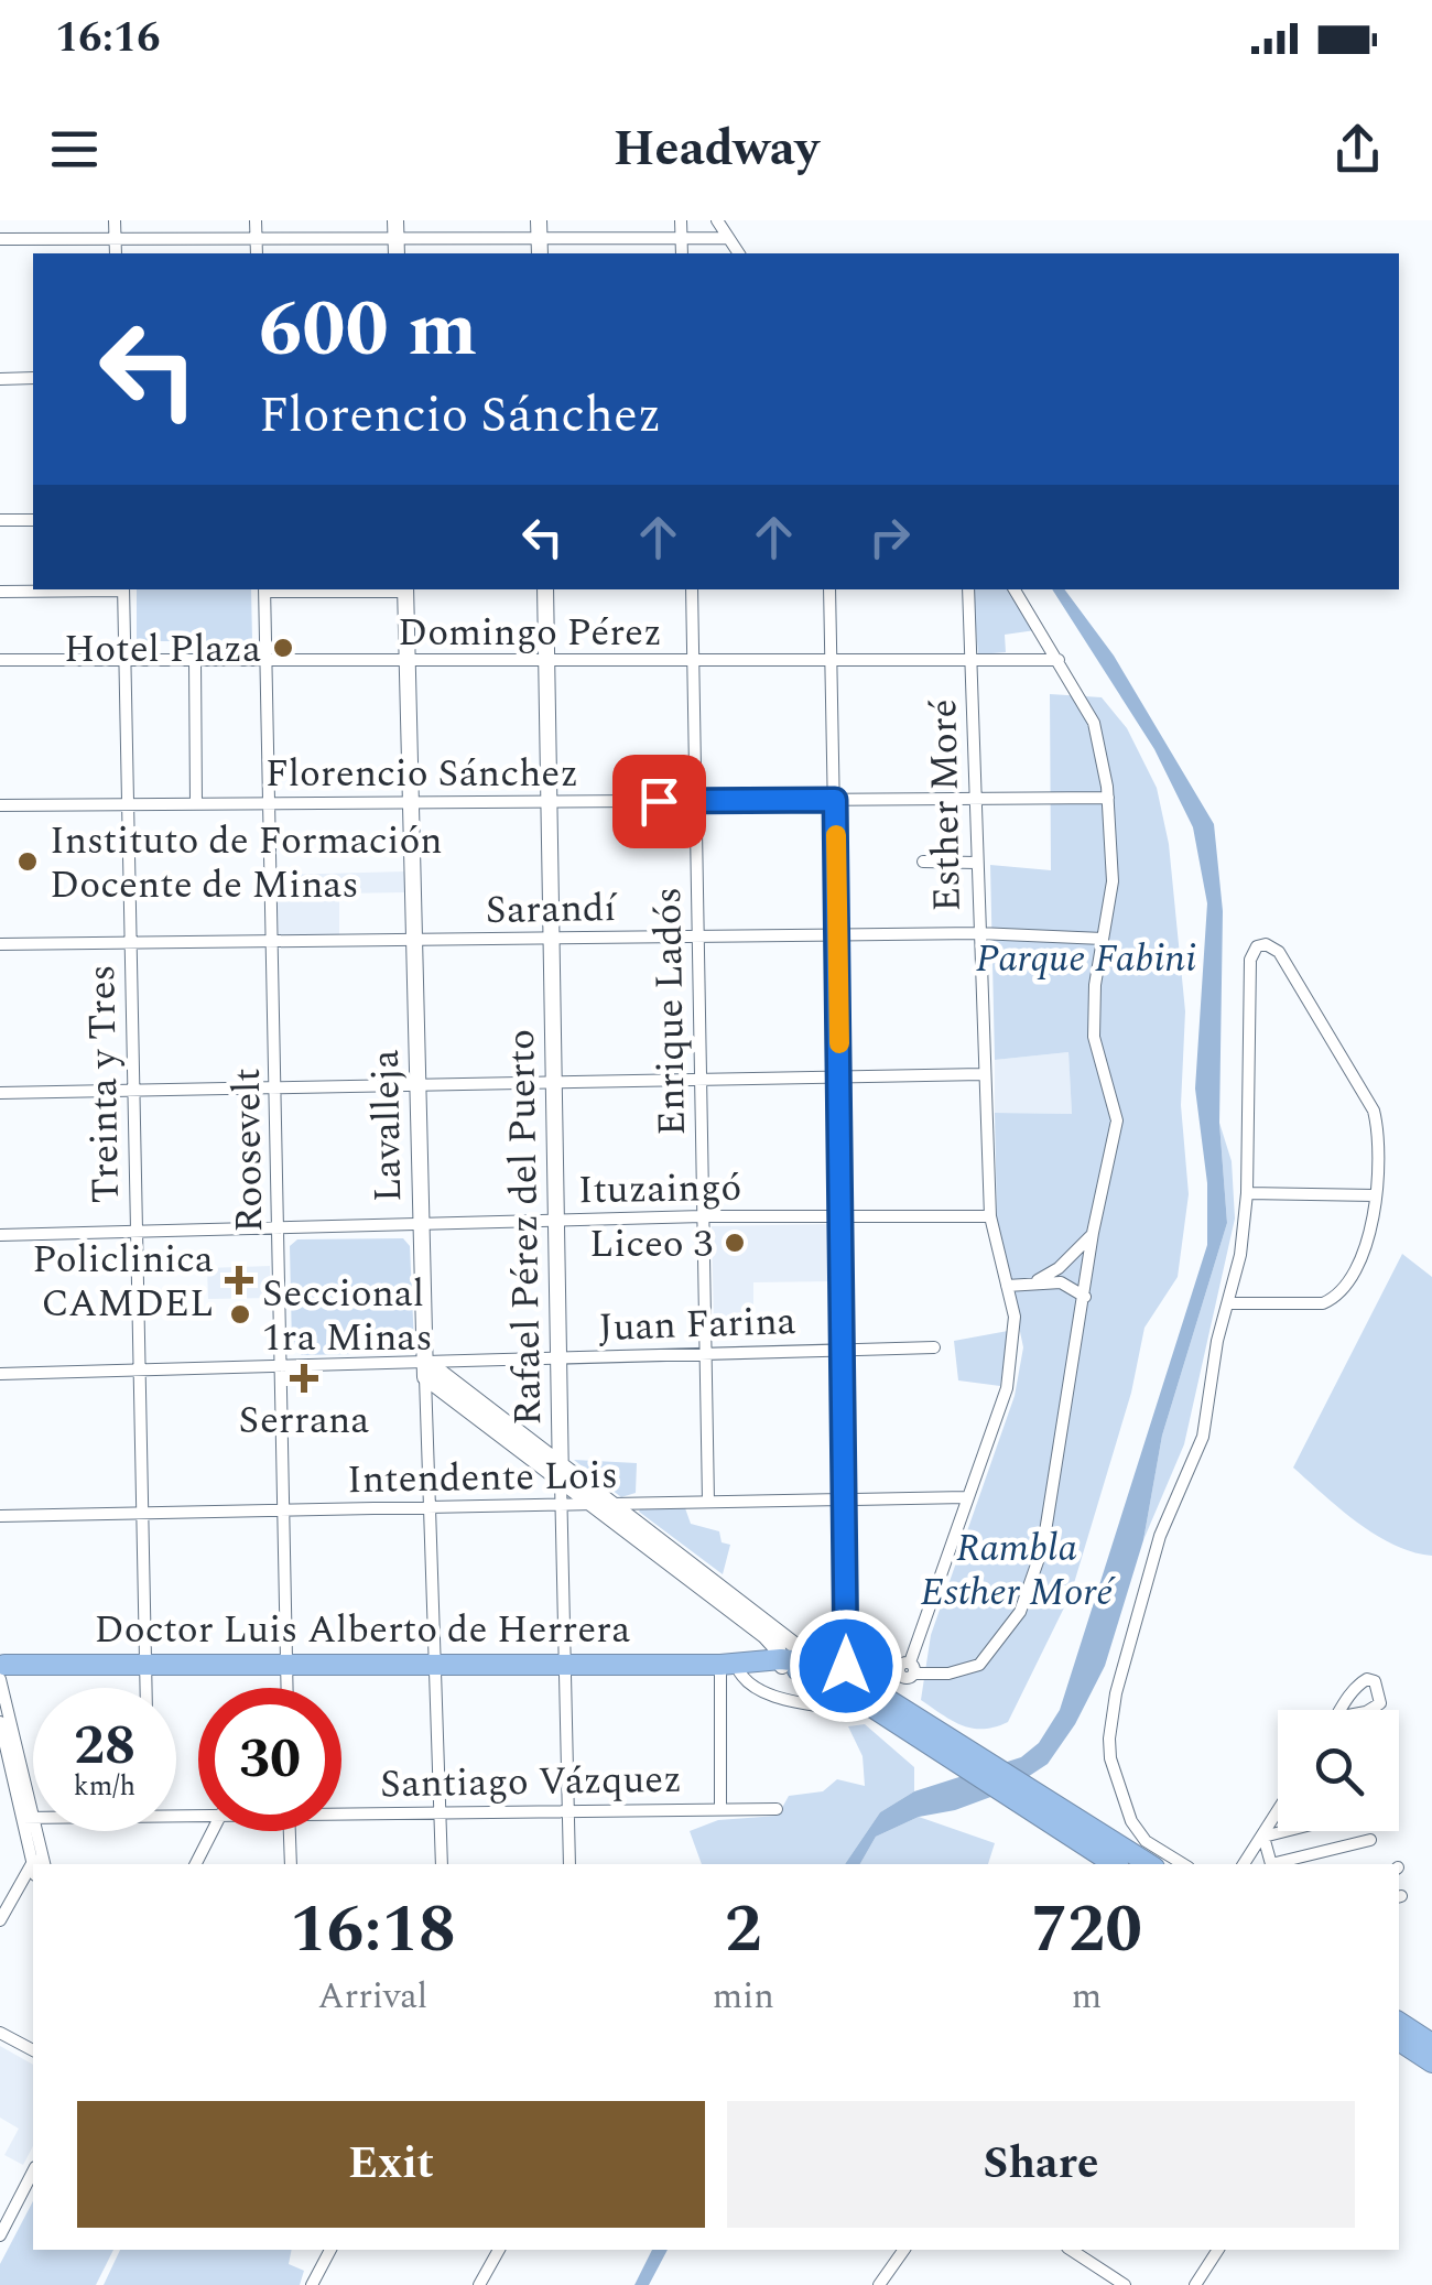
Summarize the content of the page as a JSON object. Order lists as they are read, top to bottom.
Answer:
{
  "streets": {
    "highway": ["Doctor Luis Alberto de Herrera"],
    "main road": ["Lavalleja", "Rafael Pérez del Puerto"],
    "street": [
      "Domingo Pérez",
      "Florencio Sánchez",
      "Esther Moré",
      "Sarandí",
      "Enrique Ladós",
      "Treinta y Tres",
      "Roosevelt",
      "Ituzaingó",
      "Juan Farina",
      "Intendente Lois",
      "Santiago Vázquez"
    ]
  },
  "crossings": [
    ["Domingo Pérez", "Esther Moré"],
    ["Domingo Pérez", "Enrique Ladós"],
    ["Domingo Pérez", "Treinta y Tres"],
    ["Domingo Pérez", "Lavalleja"],
    ["Domingo Pérez", "Roosevelt"],
    ["Domingo Pérez", "Rafael Pérez del Puerto"],
    ["Florencio Sánchez", "Esther Moré"],
    ["Florencio Sánchez", "Enrique Ladós"],
    ["Florencio Sánchez", "Treinta y Tres"],
    ["Florencio Sánchez", "Lavalleja"],
    ["Florencio Sánchez", "Roosevelt"],
    ["Florencio Sánchez", "Rafael Pérez del Puerto"],
    ["Esther Moré", "Sarandí"],
    ["Esther Moré", "Ituzaingó"],
    ["Esther Moré", "Intendente Lois"],
    ["Sarandí", "Enrique Ladós"],
    ["Sarandí", "Treinta y Tres"],
    ["Sarandí", "Lavalleja"],
    ["Sarandí", "Roosevelt"],
    ["Sarandí", "Rafael Pérez del Puerto"],
    ["Enrique Ladós", "Ituzaingó"],
    ["Enrique Ladós", "Juan Farina"],
    ["Enrique Ladós", "Intendente Lois"],
    ["Treinta y Tres", "Ituzaingó"],
    ["Treinta y Tres", "Juan Farina"],
    ["Treinta y Tres", "Intendente Lois"],
    ["Treinta y Tres", "Doctor Luis Alberto de Herrera"],
    ["Lavalleja", "Ituzaingó"],
    ["Lavalleja", "Juan Farina"],
    ["Lavalleja", "Intendente Lois"],
    ["Lavalleja", "Doctor Luis Alberto de Herrera"],
    ["Lavalleja", "Santiago Vázquez"],
    ["Roosevelt", "Ituzaingó"],
    ["Roosevelt", "Juan Farina"],
    ["Roosevelt", "Intendente Lois"],
    ["Roosevelt", "Doctor Luis Alberto de Herrera"],
    ["Ituzaingó", "Rafael Pérez del Puerto"],
    ["Rafael Pérez del Puerto", "Juan Farina"],
    ["Rafael Pérez del Puerto", "Intendente Lois"],
    ["Rafael Pérez del Puerto", "Doctor Luis Alberto de Herrera"],
    ["Rafael Pérez del Puerto", "Santiago Vázquez"]
  ],
  "parks": ["Parque Fabini", "Rambla Esther Moré"],
  "places": {
    "other": [
      "Hotel Plaza",
      "Instituto de Formación Docente de Minas",
      "Liceo 3",
      "Seccional 1ra Minas"
    ],
    "health": ["Policlinica CAMDEL", "Serrana"]
  },
  "page": {
    "status": "16:16",
    "header": "Headway",
    "turn": ["600 m", "Florencio Sánchez"],
    "speed": "28 km/h",
    "limit": "30",
    "eta": [
      "16:18",
      "Arrival",
      "2",
      "min",
      "720",
      "m"
    ],
    "buttons": ["Exit", "Share"]
  }
}
